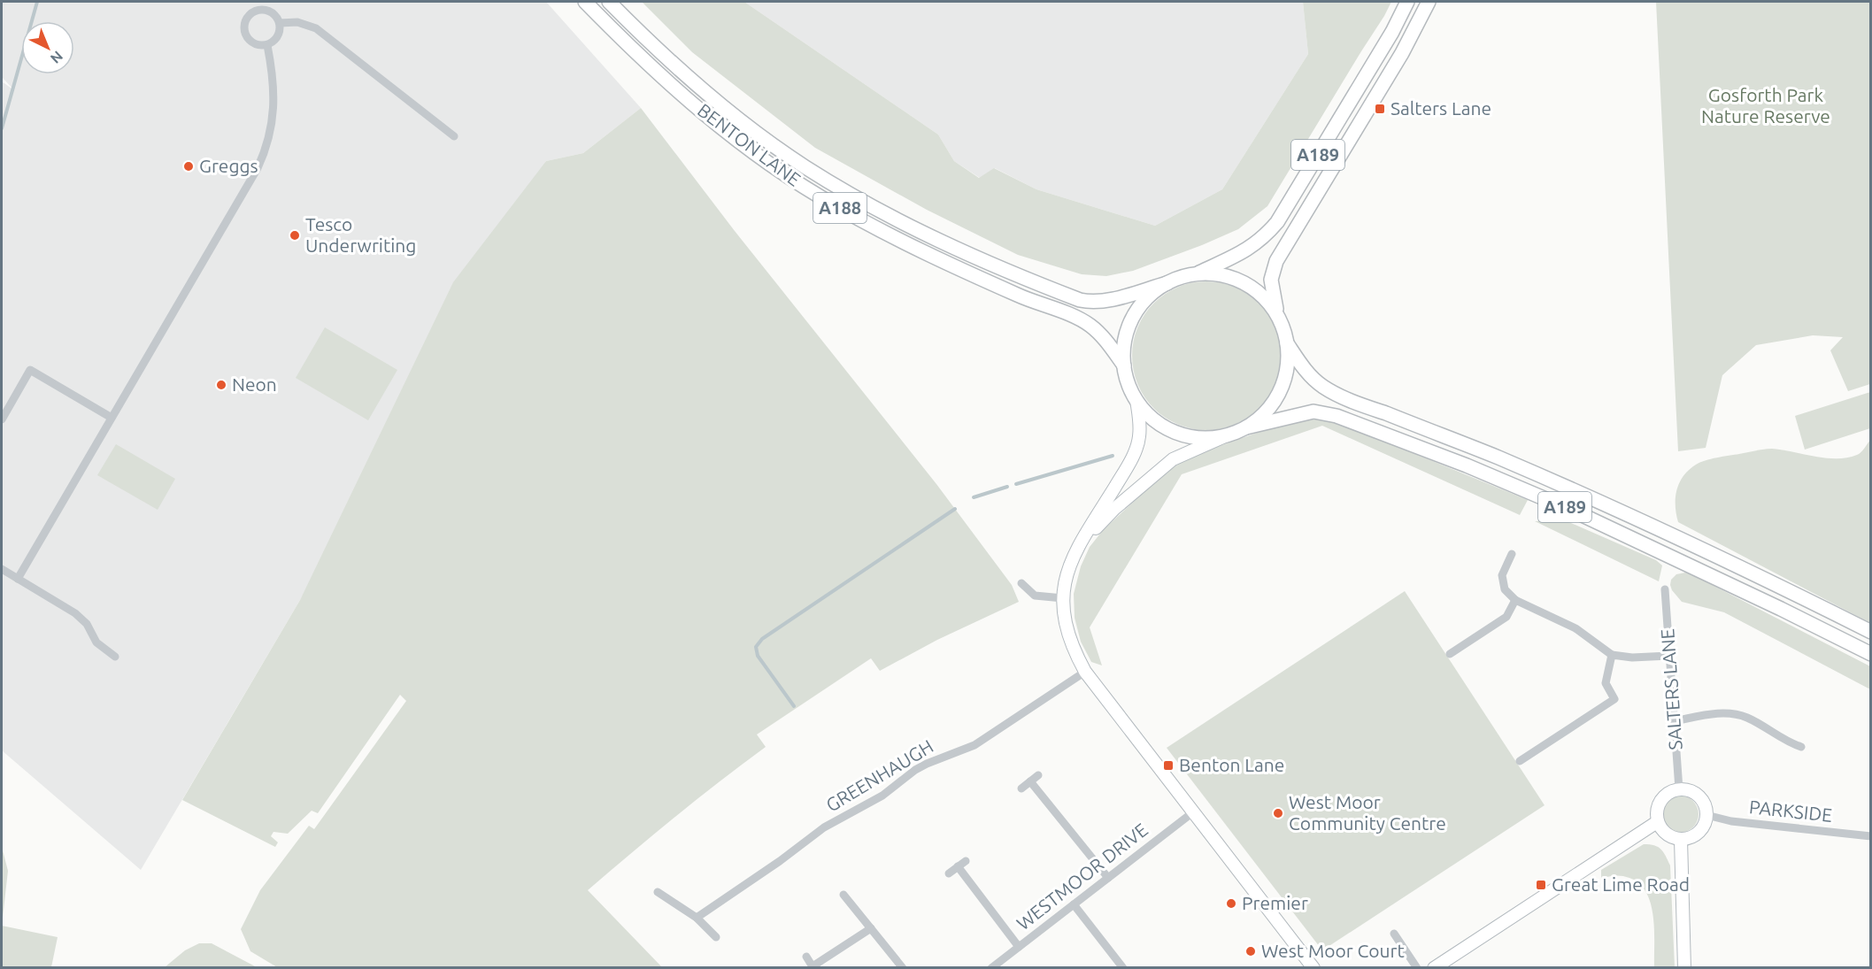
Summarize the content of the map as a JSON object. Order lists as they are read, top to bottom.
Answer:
{
  "streets": {
    "main road": ["BENTON LANE", "A189", "A188"],
    "street": [
      "SALTERS LANE",
      "GREENHAUGH",
      "PARKSIDE",
      "WESTMOOR DRIVE"
    ]
  },
  "crossings": [
    ["BENTON LANE", "A189"],
    ["SALTERS LANE", "PARKSIDE"]
  ],
  "parks": ["Gosforth Park Nature Reserve"],
  "places": {
    "transit": ["Salters Lane", "Benton Lane", "Great Lime Road"],
    "other": [
      "Greggs",
      "Tesco Underwriting",
      "Neon",
      "West Moor Community Centre",
      "Premier",
      "West Moor Court"
    ]
  },
  "north": "bottom right"
}
